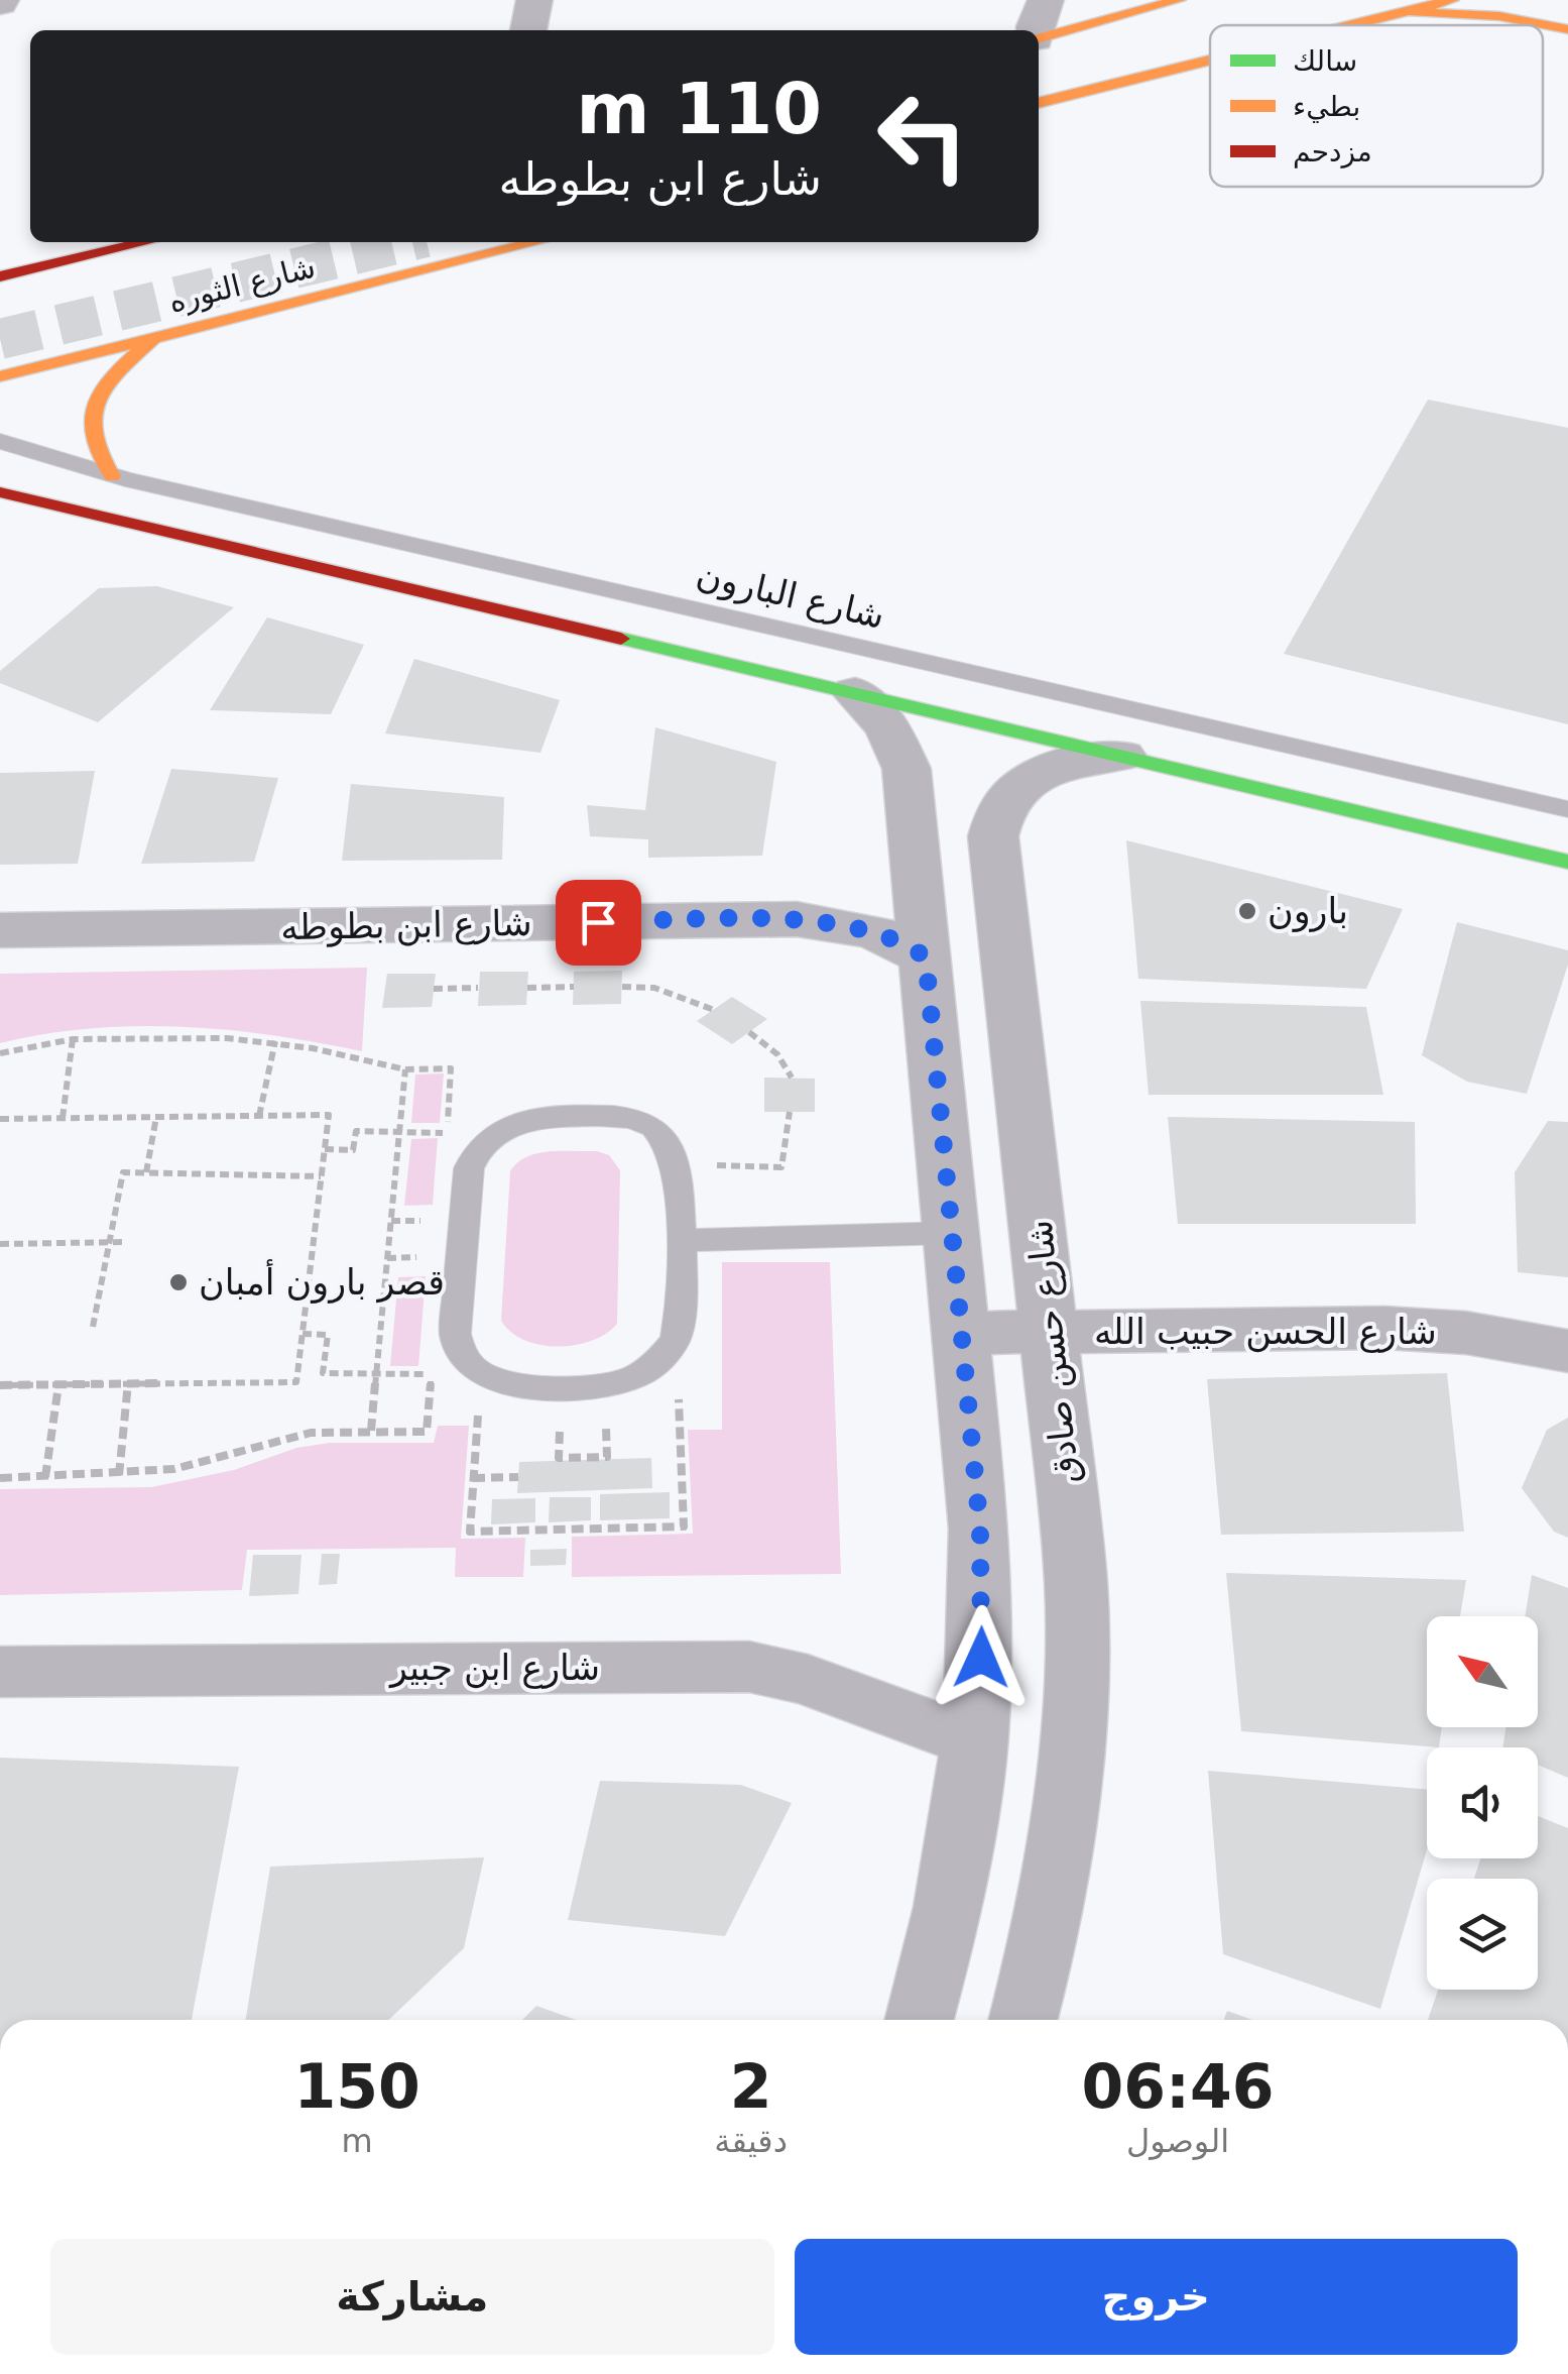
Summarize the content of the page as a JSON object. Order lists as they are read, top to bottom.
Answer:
{
  "streets": {
    "main road": ["شارع الثوره"],
    "street": [
      "شارع ابن بطوطه",
      "شارع الحسن حبيب الله",
      "شارع حسن صادق",
      "شارع ابن جبير"
    ],
    "lane": ["شارع البارون"]
  },
  "crossings": [
    ["شارع الحسن حبيب الله", "شارع حسن صادق"]
  ],
  "places": ["بارون", "قصر بارون أمبان"],
  "legend": ["سالك", "بطيء", "مزدحم"],
  "north": "top left",
  "page": {
    "turn": ["110 m", "شارع ابن بطوطه"],
    "eta": [
      "06:46",
      "الوصول",
      "2",
      "دقيقة",
      "150",
      "m"
    ],
    "buttons": ["خروج", "مشاركة"]
  }
}
